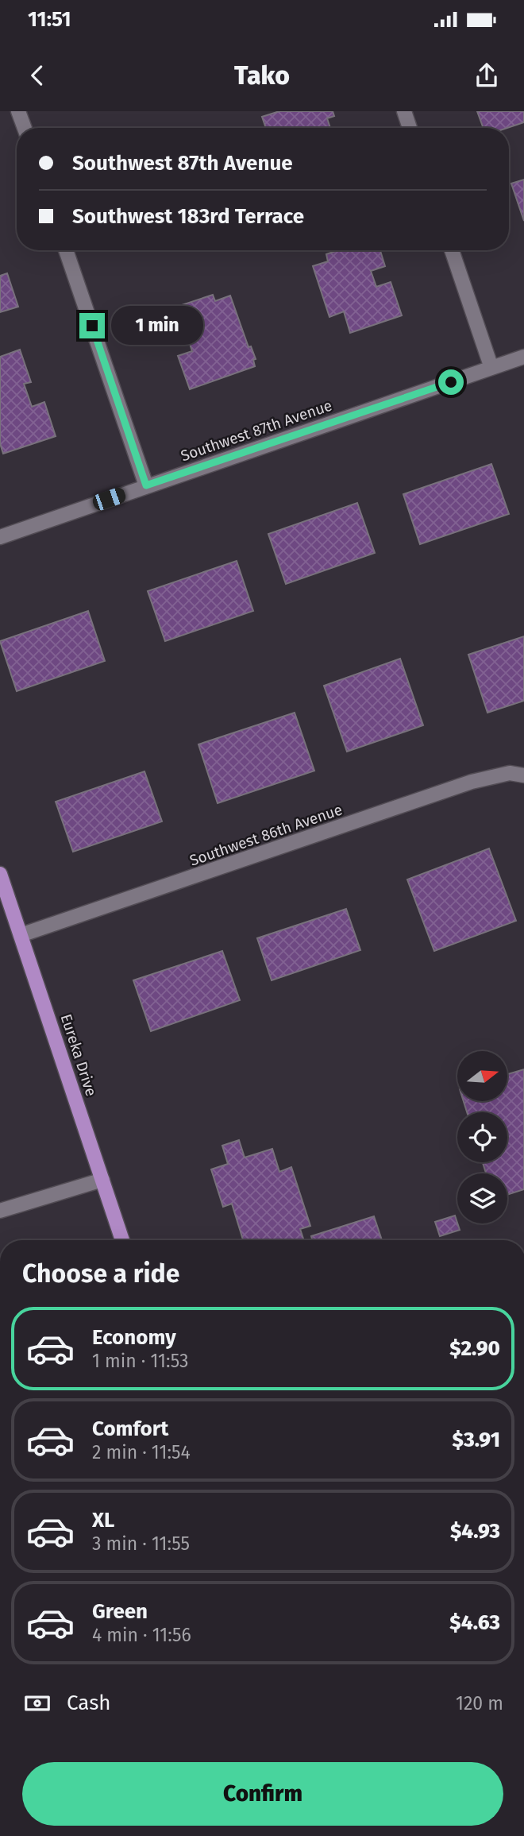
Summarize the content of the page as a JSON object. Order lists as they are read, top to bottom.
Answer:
{
  "streets": {
    "main road": ["Eureka Drive"],
    "street": ["Southwest 87th Avenue", "Southwest 86th Avenue"]
  },
  "crossings": [
    ["Southwest 86th Avenue", "Eureka Drive"]
  ],
  "north": "right",
  "page": {
    "status": "11:51",
    "header": "Tako",
    "banner": ["Southwest 87th Avenue", "Southwest 183rd Terrace"],
    "bubble": "1 min",
    "heading": "Choose a ride",
    "list": [
      {
        "name": "Economy",
        "note": "1 min · 11:53",
        "value": "$2.90"
      },
      {
        "name": "Comfort",
        "note": "2 min · 11:54",
        "value": "$3.91"
      },
      {
        "name": "XL",
        "note": "3 min · 11:55",
        "value": "$4.93"
      },
      {
        "name": "Green",
        "note": "4 min · 11:56",
        "value": "$4.63"
      }
    ],
    "pay": ["Cash", "120 m"],
    "buttons": "Confirm"
  }
}
